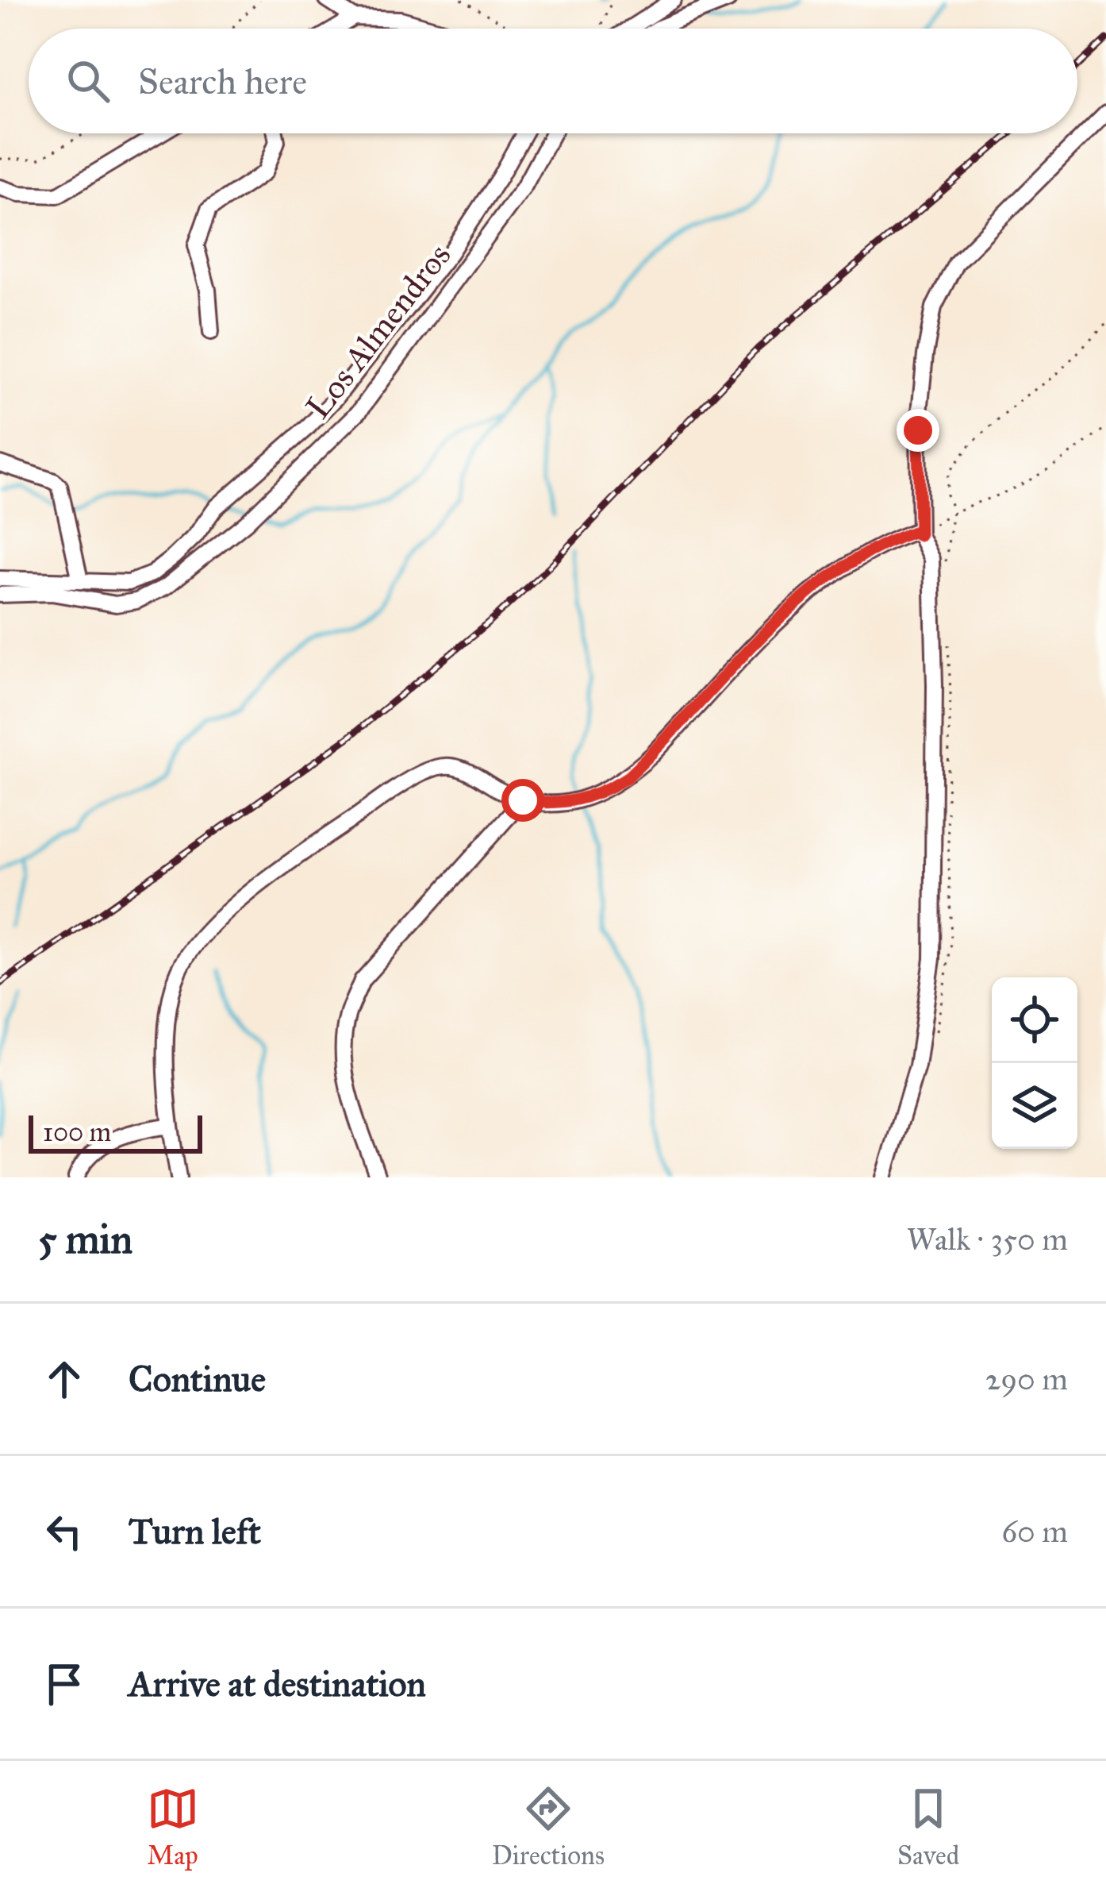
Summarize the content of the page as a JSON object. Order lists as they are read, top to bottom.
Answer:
{
  "streets": {
    "street": ["Los Almendros"]
  },
  "scale_bar": "100 m",
  "page": {
    "search": "Search here",
    "scale": "100 m",
    "heading": ["5 min", "Walk · 350 m"],
    "list": [
      ["Continue", "290 m"],
      ["Turn left", "60 m"],
      "Arrive at destination"
    ],
    "nav": ["Map", "Directions", "Saved"]
  }
}
